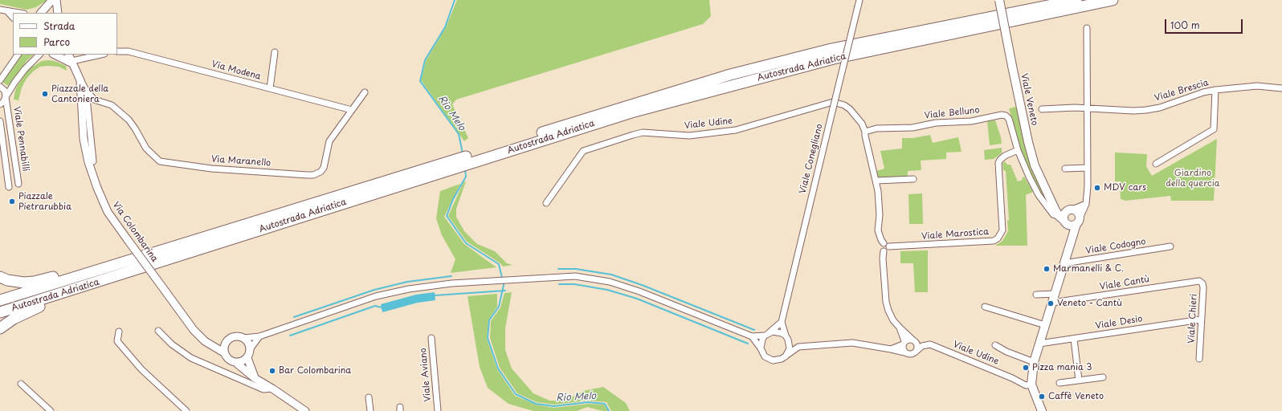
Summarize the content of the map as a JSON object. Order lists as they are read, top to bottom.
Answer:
{
  "streets": {
    "highway": ["Autostrada Adriatica"],
    "main road": ["Viale Veneto"],
    "street": [
      "Via Modena",
      "Viale Brescia",
      "Viale Belluno",
      "Viale Udine",
      "Viale Pennabilli",
      "Viale Conegliano",
      "Via Maranello",
      "Via Colombarina",
      "Viale Marostica",
      "Viale Codogno",
      "Viale Cantù",
      "Viale Chieri",
      "Viale Desio",
      "Viale Aviano"
    ]
  },
  "crossings": [
    ["Via Modena", "Via Maranello"],
    ["Viale Brescia", "Viale Veneto"],
    ["Viale Veneto", "Viale Belluno"],
    ["Viale Veneto", "Viale Udine"],
    ["Viale Veneto", "Viale Codogno"],
    ["Viale Veneto", "Viale Cantù"],
    ["Viale Veneto", "Viale Desio"],
    ["Viale Belluno", "Viale Udine"],
    ["Viale Belluno", "Viale Marostica"],
    ["Via Maranello", "Via Colombarina"],
    ["Viale Cantù", "Viale Chieri"],
    ["Viale Chieri", "Viale Desio"]
  ],
  "water": ["Rio Melo"],
  "parks": ["Giardino della quercia"],
  "places": [
    "Piazzale della Cantoniera",
    "MDV cars",
    "Piazzale Pietrarubbia",
    "Marmanelli & C.",
    "Veneto - Cantù",
    "Pizza mania 3",
    "Bar Colombarina",
    "Caffè Veneto"
  ],
  "legend": ["Strada", "Parco"],
  "scale_bar": "100 m"
}
